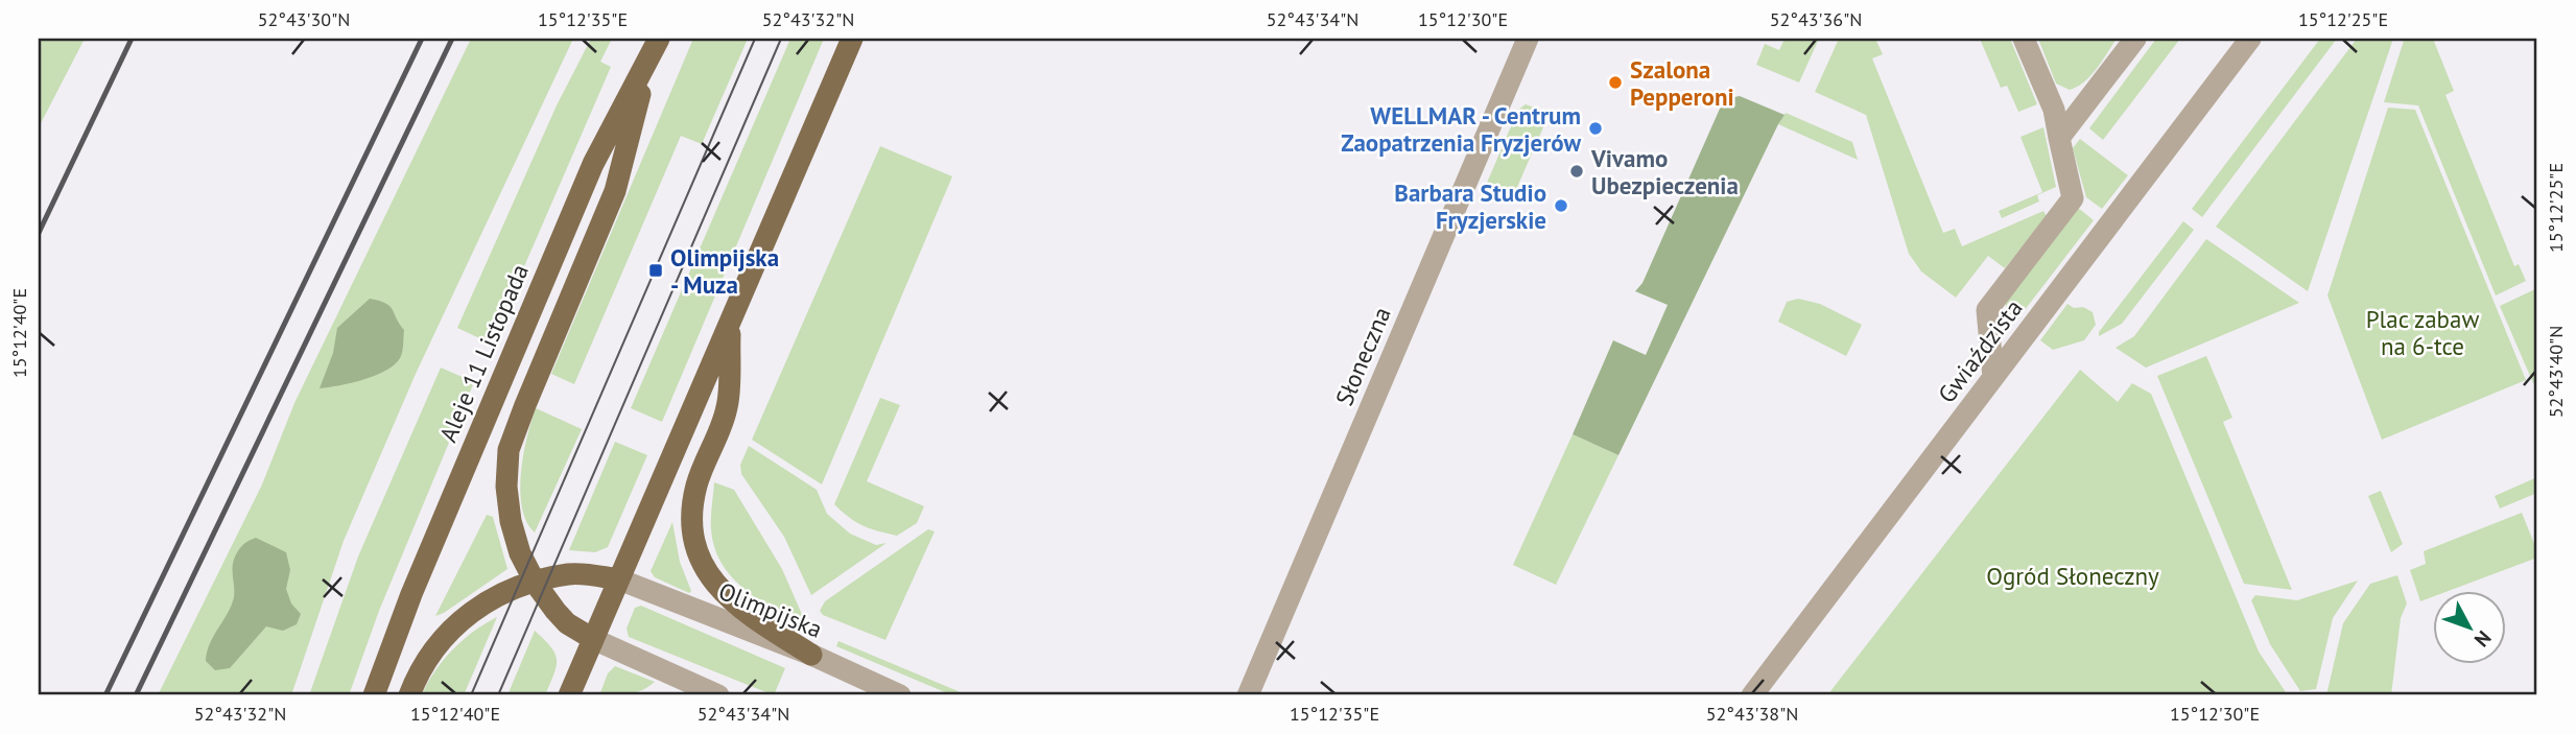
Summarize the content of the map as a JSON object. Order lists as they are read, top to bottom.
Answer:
{
  "streets": {
    "main road": ["Aleje 11 Listopada"],
    "street": ["Gwiaździsta", "Słoneczna", "Olimpijska"]
  },
  "parks": ["Plac zabaw na 6-tce", "Ogród Słoneczny"],
  "places": {
    "other": [
      "Szalona Pepperoni",
      "WELLMAR - Centrum Zaopatrzenia Fryzjerów",
      "Vivamo Ubezpieczenia",
      "Barbara Studio Fryzjerskie"
    ],
    "transit": ["Olimpijska - Muza"]
  },
  "north": "bottom right",
  "coordinates": [
    "52°43'30\"N",
    "15°12'35\"E",
    "52°43'32\"N",
    "52°43'34\"N",
    "15°12'30\"E",
    "52°43'36\"N",
    "15°12'25\"E",
    "15°12'40\"E",
    "52°43'40\"N",
    "52°43'38\"N"
  ]
}
